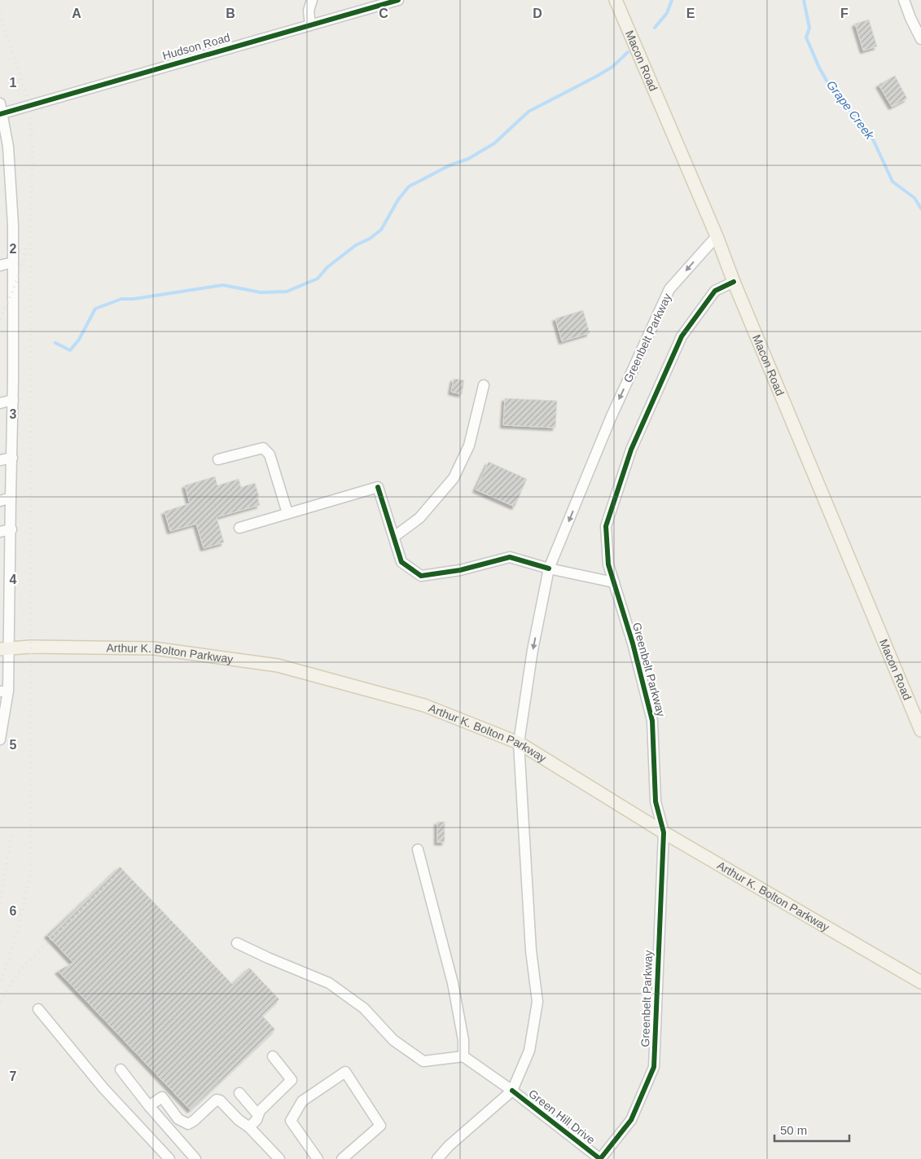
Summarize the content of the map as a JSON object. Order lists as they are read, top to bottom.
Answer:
{
  "streets": {
    "main road": ["Macon Road", "Arthur K. Bolton Parkway"],
    "street": ["Hudson Road", "Greenbelt Parkway", "Green Hill Drive"]
  },
  "crossings": [
    ["Macon Road", "Greenbelt Parkway"],
    ["Greenbelt Parkway", "Arthur K. Bolton Parkway"],
    ["Greenbelt Parkway", "Green Hill Drive"]
  ],
  "water": ["Grape Creek"],
  "scale_bar": "50 m",
  "grid": {
    "columns": [
      "A",
      "B",
      "C",
      "D",
      "E",
      "F"
    ],
    "rows": [
      "1",
      "2",
      "3",
      "4",
      "5",
      "6",
      "7"
    ]
  }
}
